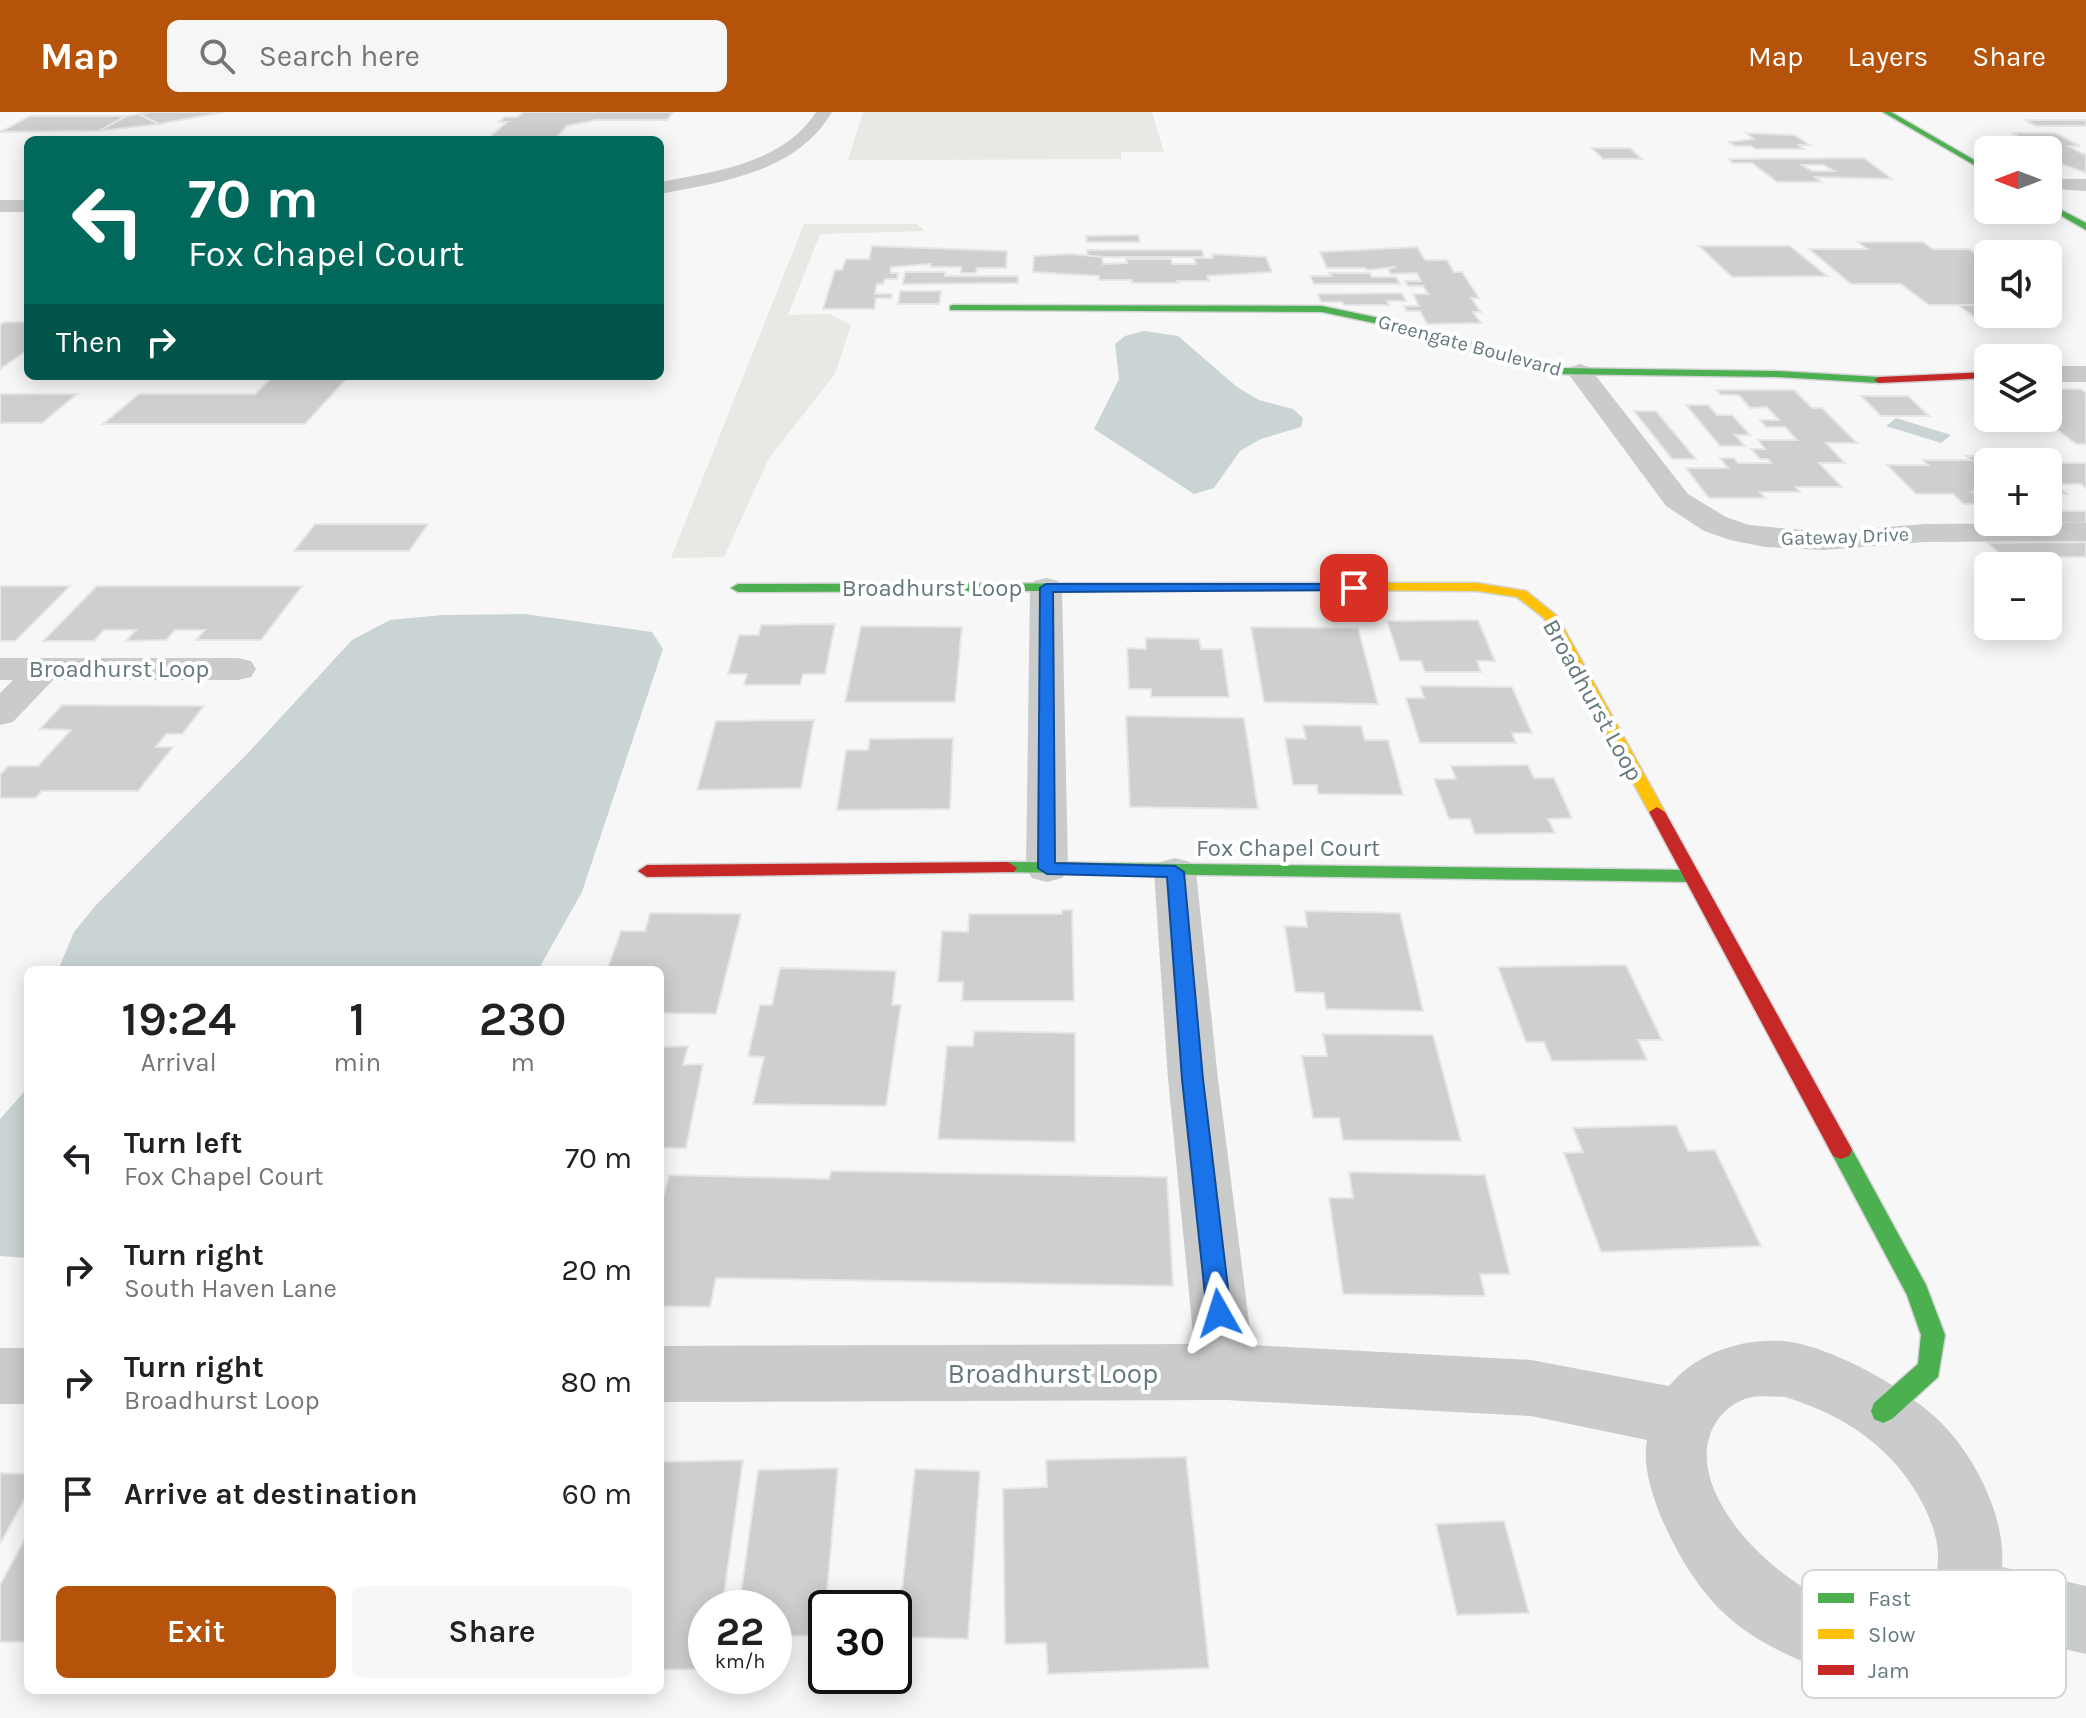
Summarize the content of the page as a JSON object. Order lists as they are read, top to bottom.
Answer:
{
  "streets": {
    "street": [
      "Greengate Boulevard",
      "Gateway Drive",
      "Broadhurst Loop",
      "Fox Chapel Court"
    ]
  },
  "crossings": [
    ["Greengate Boulevard", "Gateway Drive"],
    ["Broadhurst Loop", "Fox Chapel Court"]
  ],
  "legend": ["Fast", "Slow", "Jam"],
  "north": "left",
  "page": {
    "header": "Map",
    "search": "Search here",
    "nav": ["Map", "Layers", "Share"],
    "map_buttons": ["+", "−"],
    "turn": ["70 m", "Fox Chapel Court"],
    "then": "Then",
    "eta": [
      "19:24",
      "Arrival",
      "1",
      "min",
      "230",
      "m"
    ],
    "list": [
      {
        "name": "Turn left",
        "note": "Fox Chapel Court",
        "value": "70 m"
      },
      {
        "name": "Turn right",
        "note": "South Haven Lane",
        "value": "20 m"
      },
      {
        "name": "Turn right",
        "note": "Broadhurst Loop",
        "value": "80 m"
      },
      {
        "name": "Arrive at destination",
        "value": "60 m"
      }
    ],
    "buttons": ["Exit", "Share"],
    "speed": "22 km/h",
    "limit": "30"
  }
}
